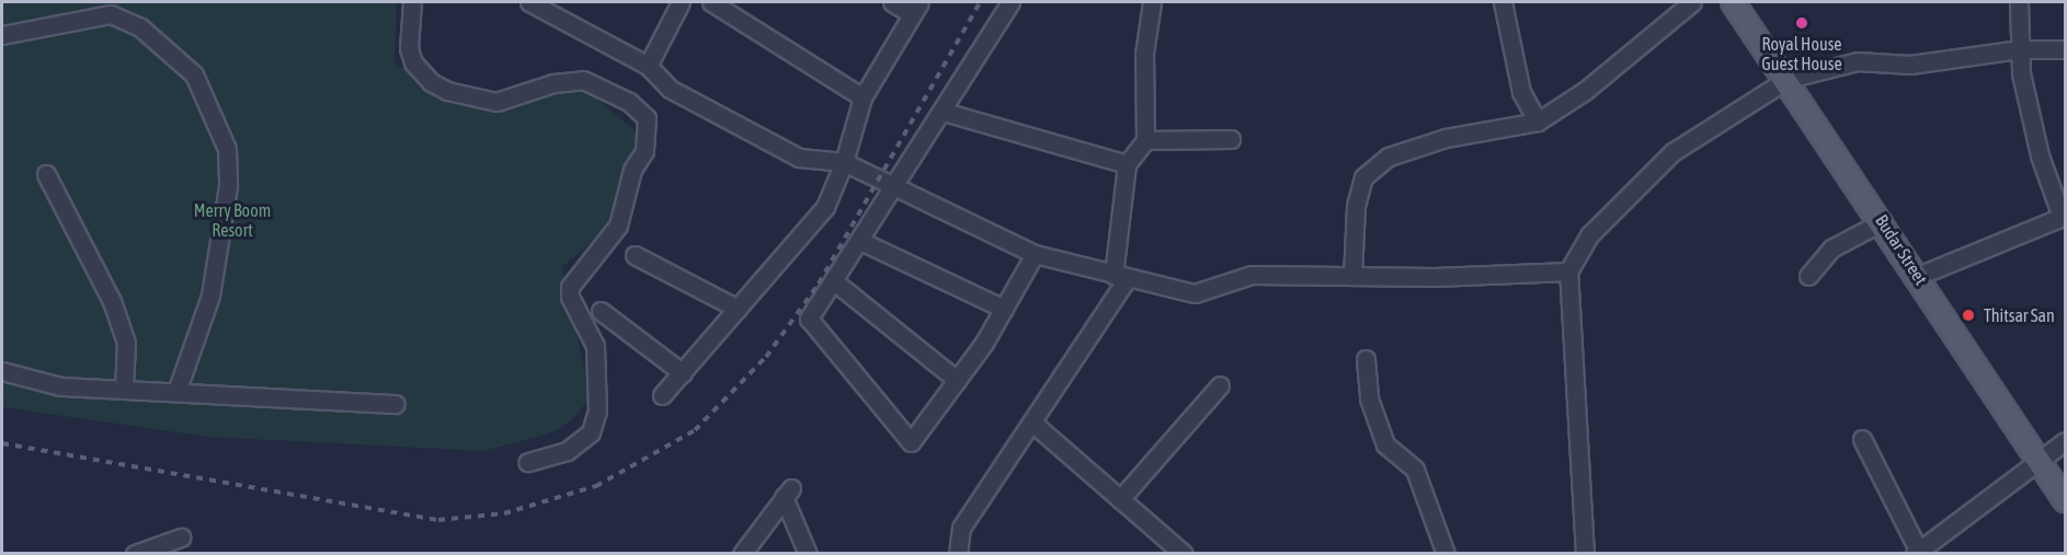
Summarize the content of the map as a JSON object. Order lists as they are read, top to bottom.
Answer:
{
  "streets": {
    "main road": ["Budar Street"]
  },
  "parks": ["Merry Boom Resort"],
  "places": ["Royal House Guest House", "Thitsar San"]
}
